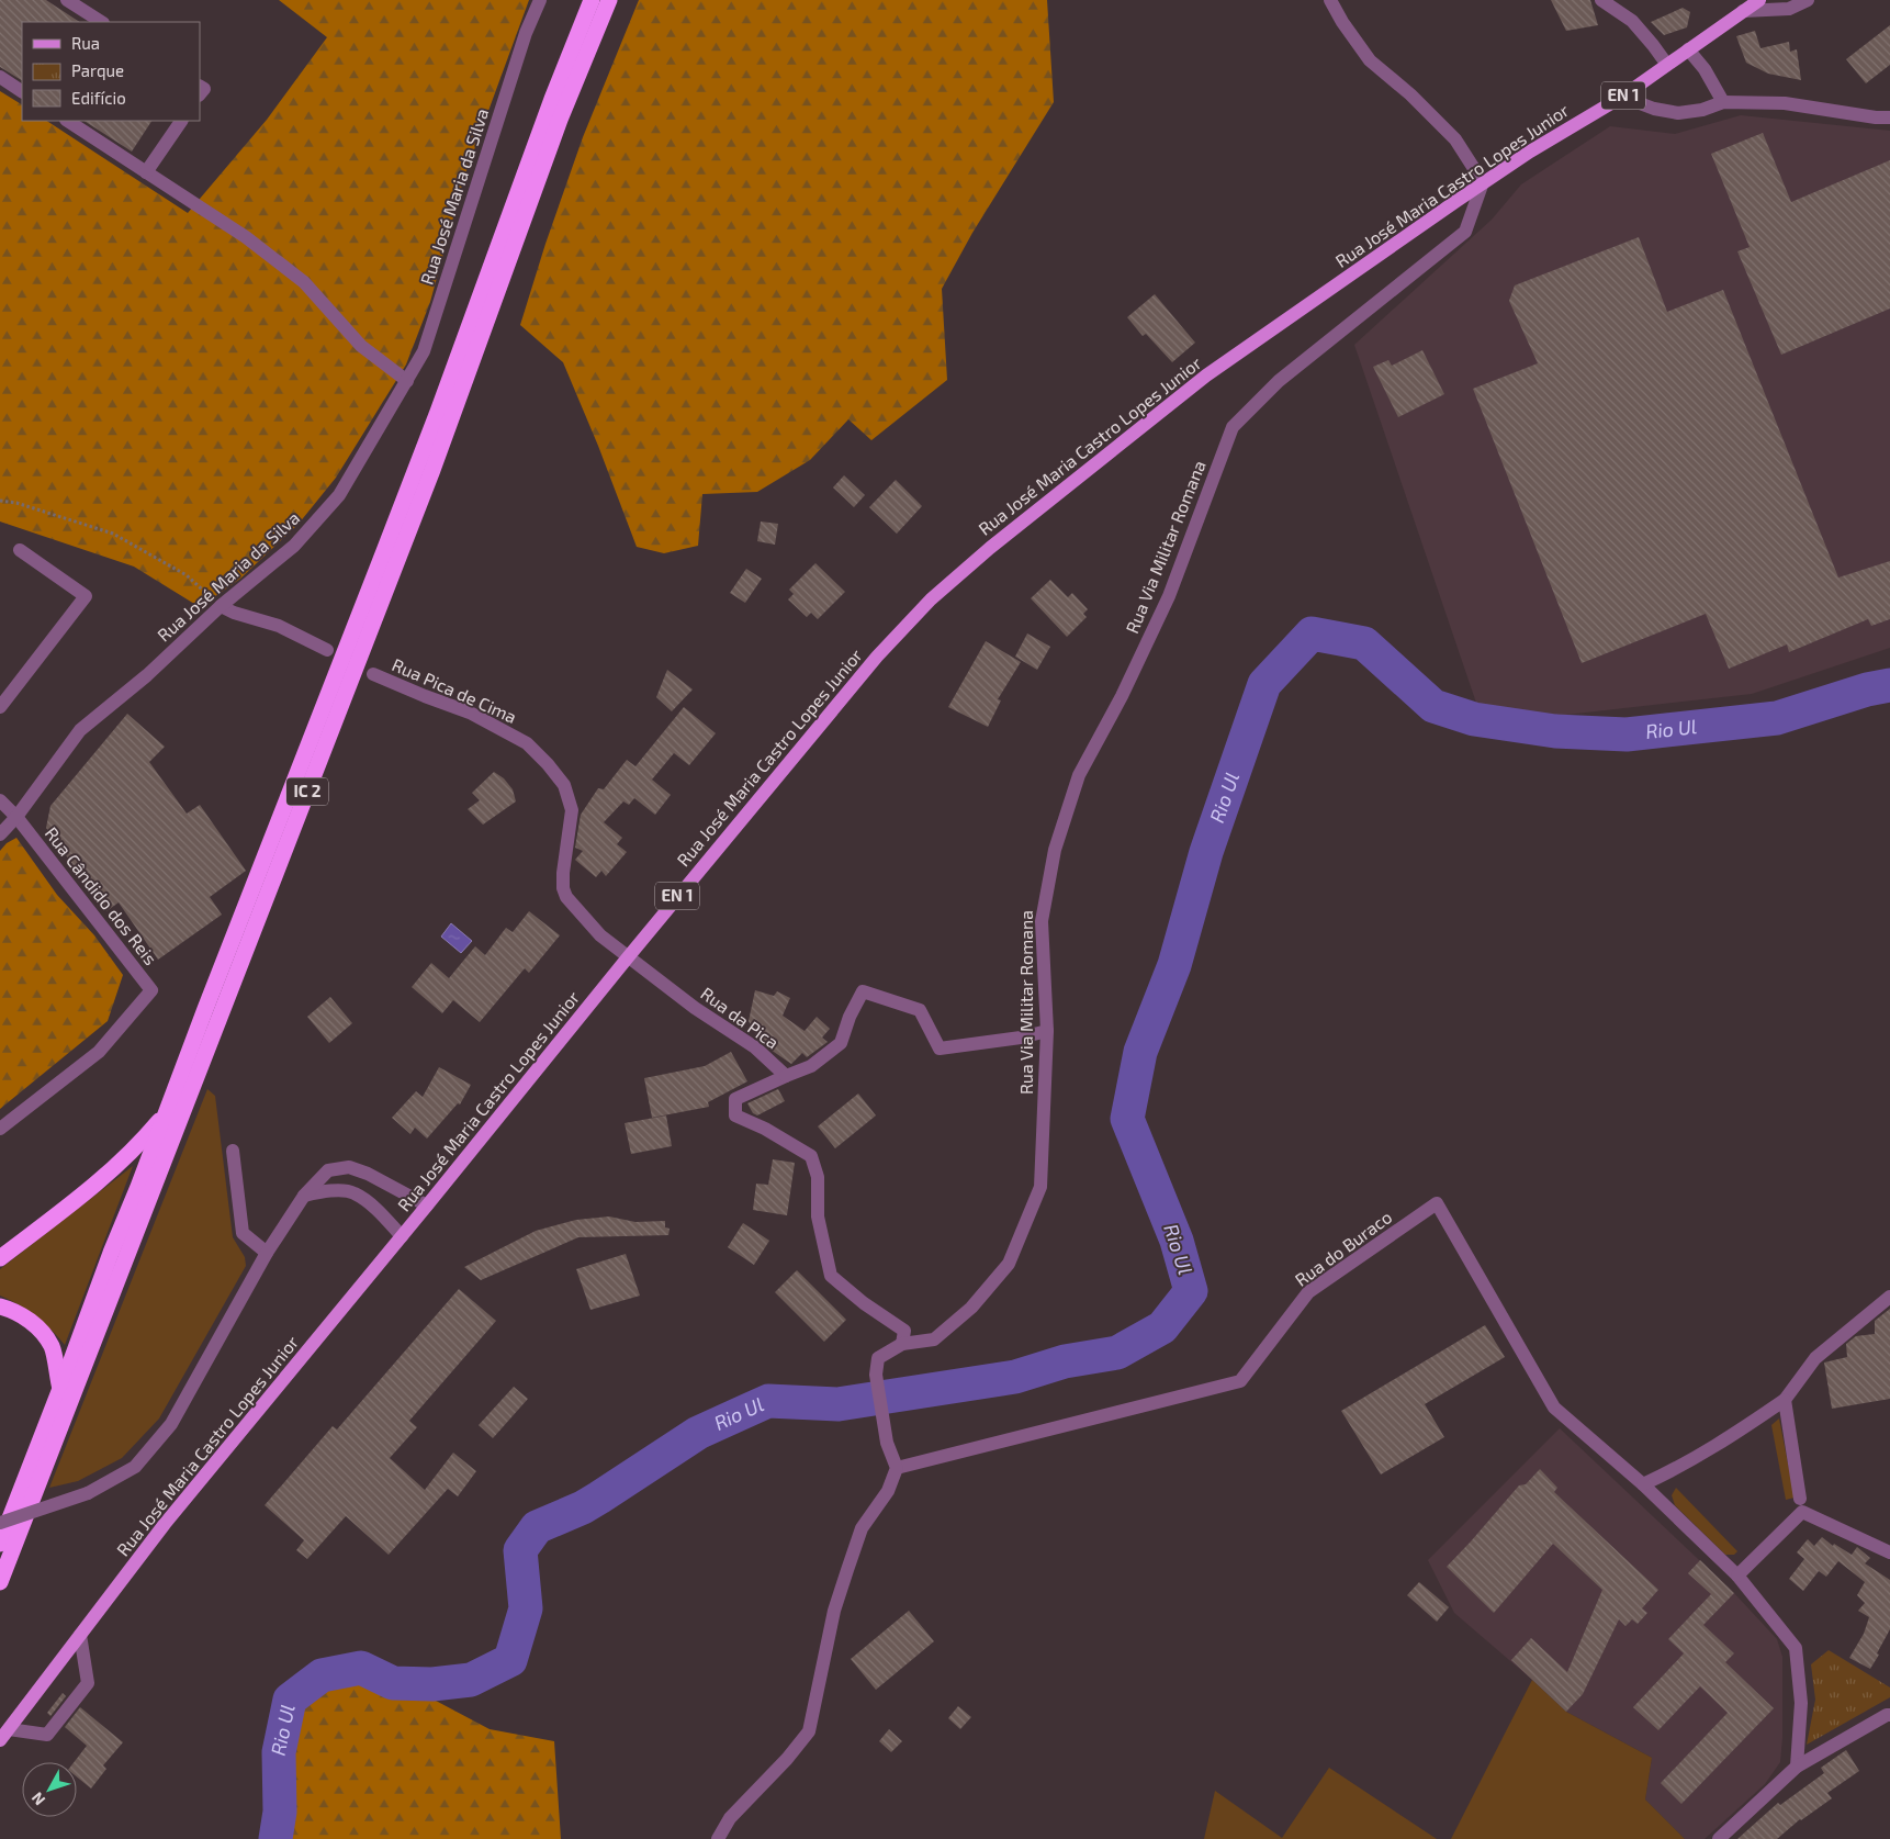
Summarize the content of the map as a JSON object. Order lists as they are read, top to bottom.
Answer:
{
  "streets": {
    "highway": ["IC 2"],
    "main road": ["EN 1", "Rua José Maria Castro Lopes Junior"],
    "street": [
      "Rua José Maria da Silva",
      "Rua Via Militar Romana",
      "Rua Pica de Cima",
      "Rua Cândido dos Reis",
      "Rua da Pica",
      "Rua do Buraco"
    ]
  },
  "crossings": [
    ["Rua José Maria Castro Lopes Junior", "Rua Via Militar Romana"],
    ["Rua José Maria Castro Lopes Junior", "Rua Pica de Cima"],
    ["Rua José Maria Castro Lopes Junior", "Rua da Pica"],
    ["Rua José Maria da Silva", "Rua Cândido dos Reis"],
    ["Rua Via Militar Romana", "Rua do Buraco"],
    ["Rua Pica de Cima", "Rua da Pica"]
  ],
  "water": ["Rio Ul"],
  "legend": ["Rua", "Parque", "Edifício"],
  "north": "bottom left"
}
